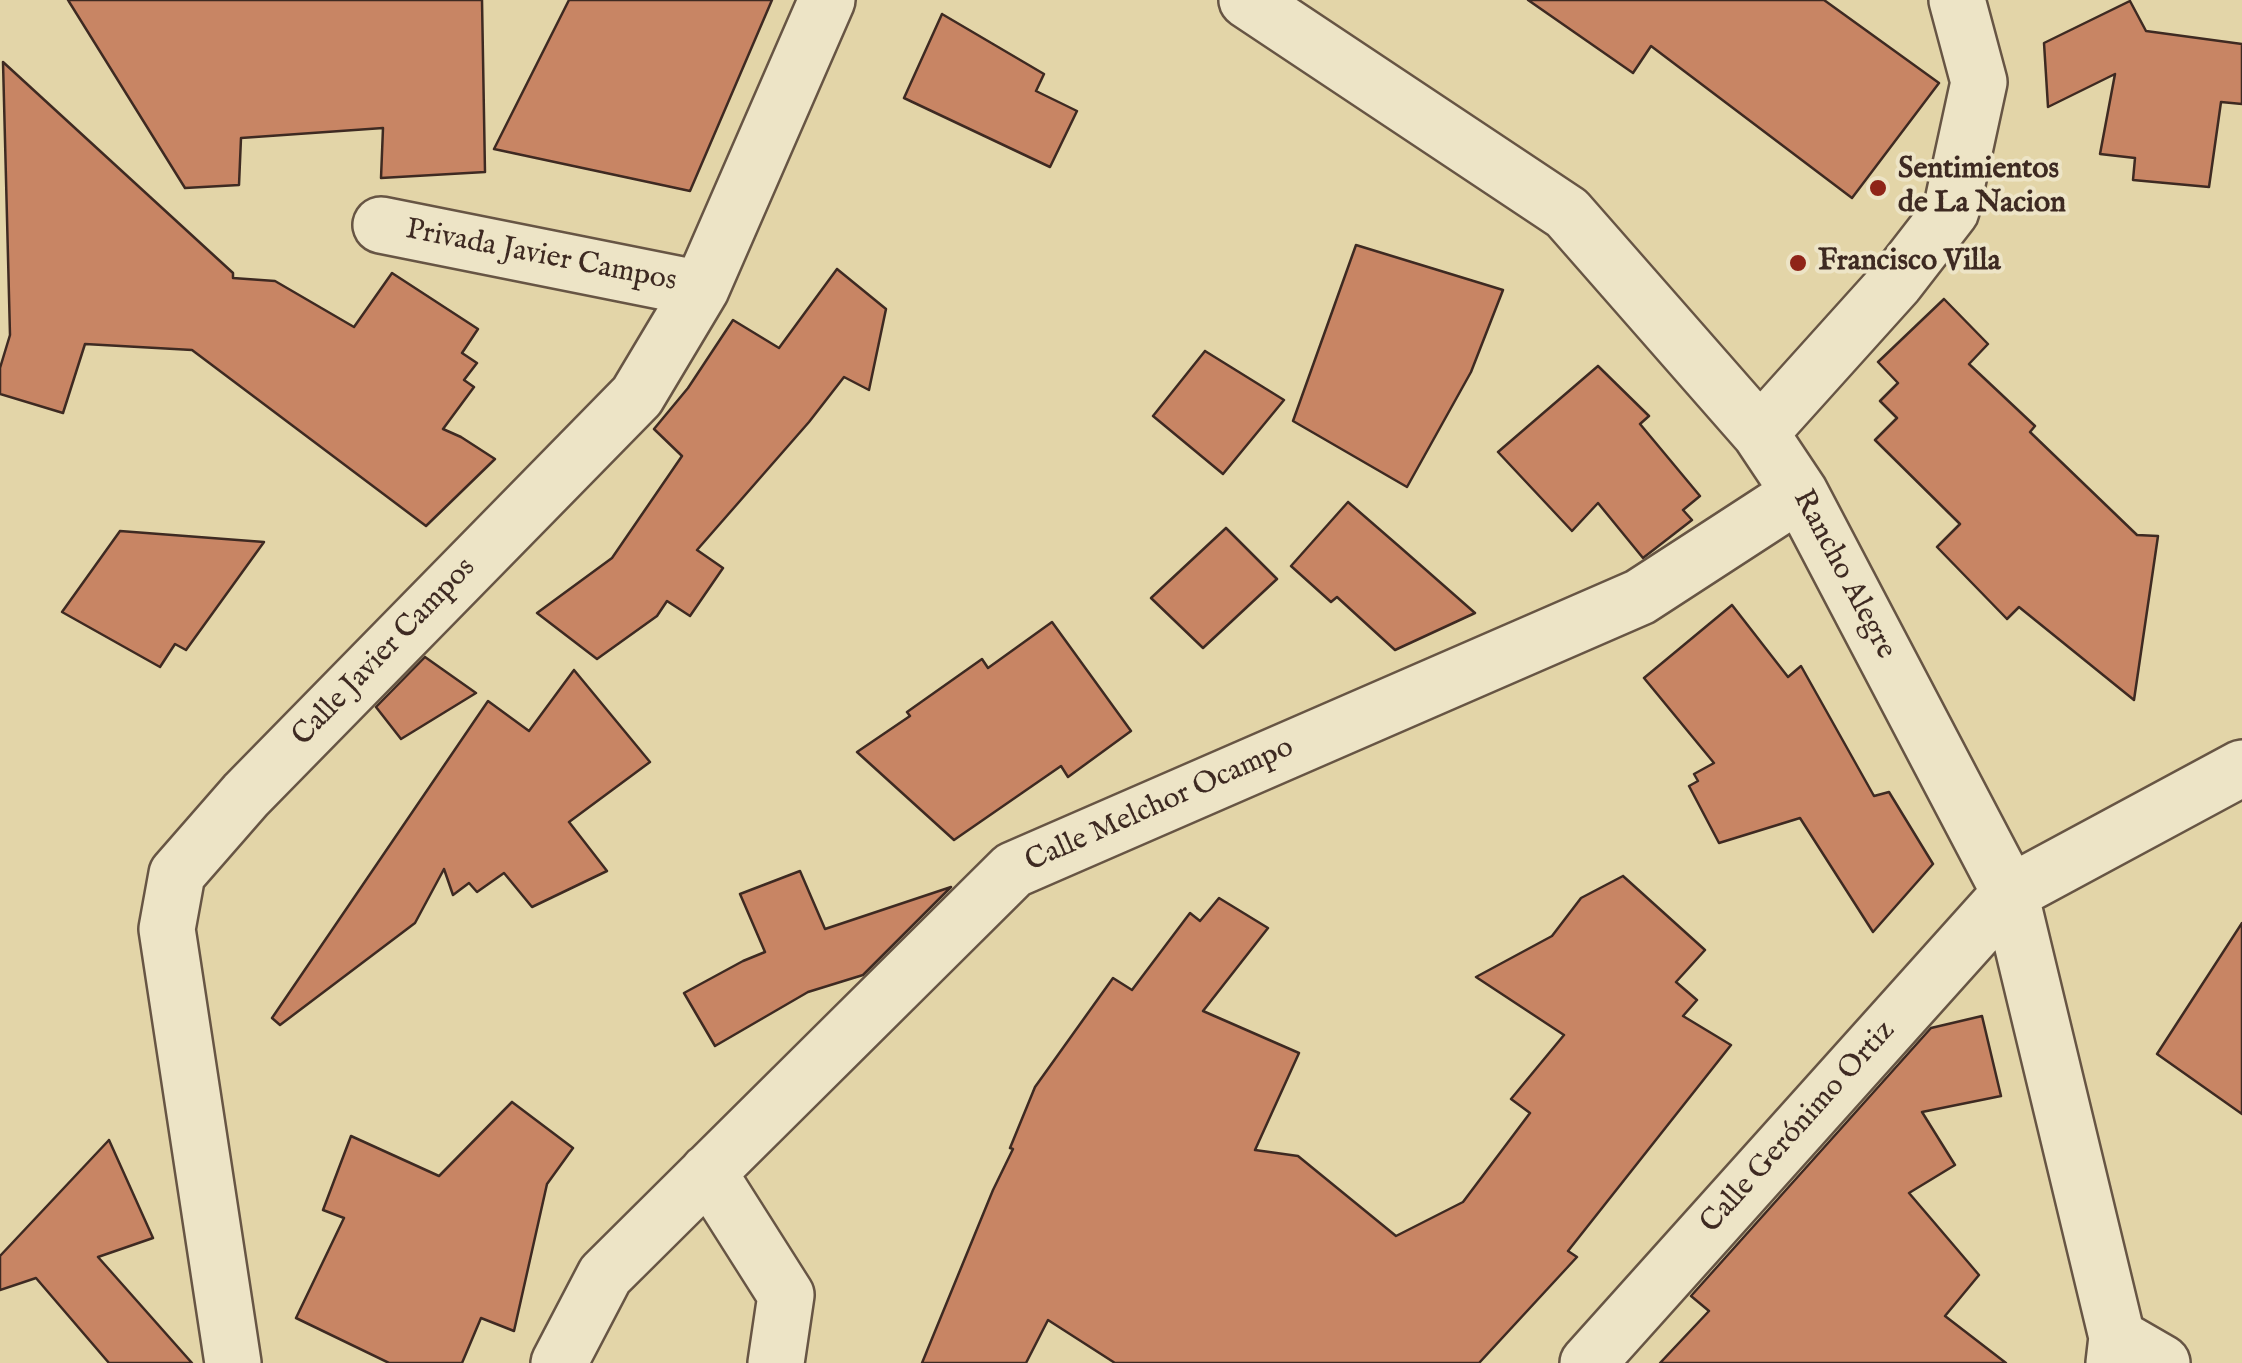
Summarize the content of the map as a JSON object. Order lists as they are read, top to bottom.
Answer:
{
  "streets": {
    "street": [
      "Privada Javier Campos",
      "Rancho Alegre",
      "Calle Javier Campos",
      "Calle Melchor Ocampo",
      "Calle Gerónimo Ortiz"
    ]
  },
  "crossings": [
    ["Privada Javier Campos", "Calle Javier Campos"],
    ["Rancho Alegre", "Calle Melchor Ocampo"],
    ["Rancho Alegre", "Calle Gerónimo Ortiz"]
  ],
  "places": ["Sentimientos de La Nacion", "Francisco Villa"]
}
